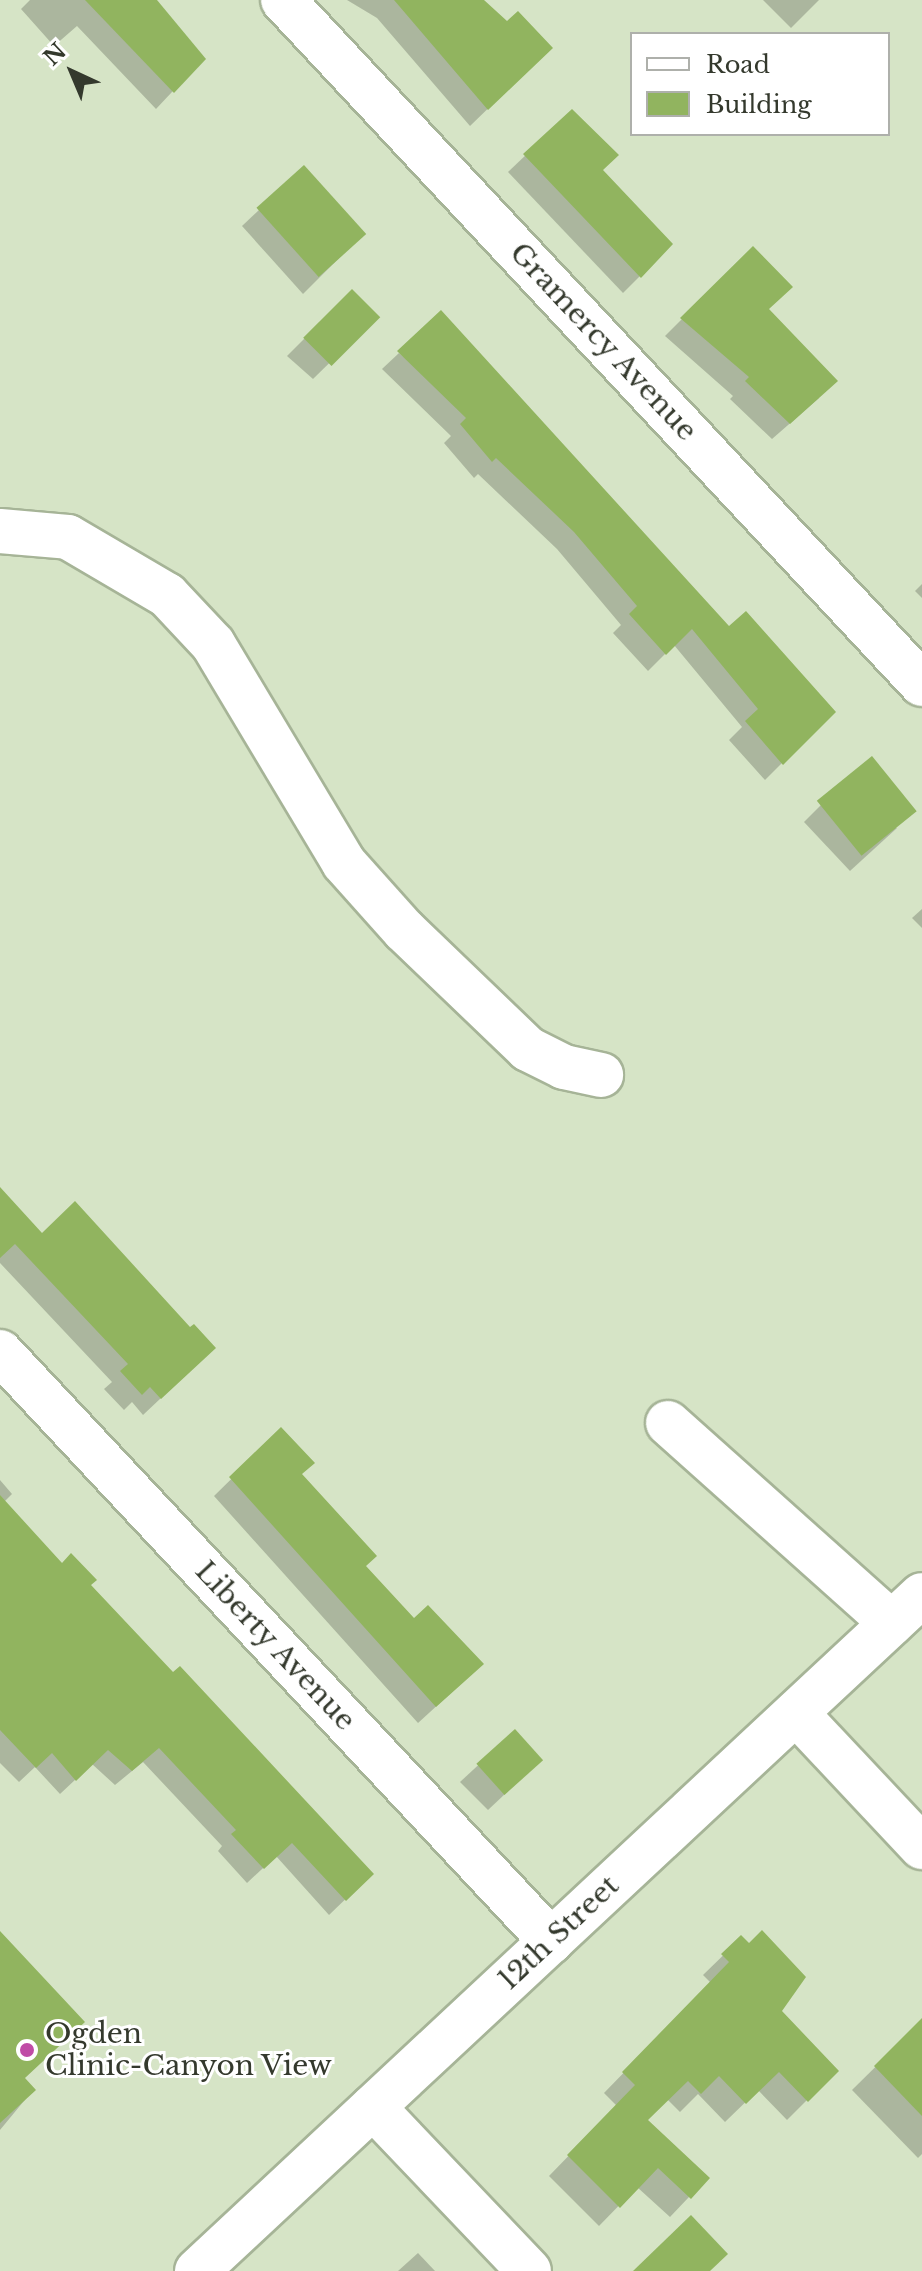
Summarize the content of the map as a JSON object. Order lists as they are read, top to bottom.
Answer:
{
  "streets": {
    "street": ["Gramercy Avenue", "Liberty Avenue", "12th Street"]
  },
  "crossings": [
    ["Liberty Avenue", "12th Street"]
  ],
  "places": ["Ogden Clinic-Canyon View"],
  "legend": ["Road", "Building"],
  "north": "top left"
}
